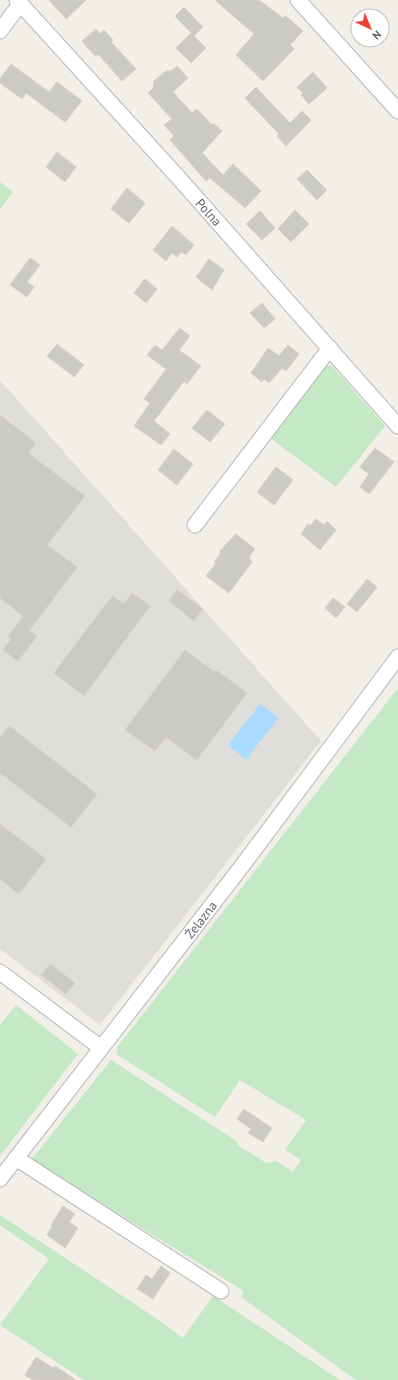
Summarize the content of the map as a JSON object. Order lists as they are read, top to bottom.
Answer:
{
  "streets": {
    "street": ["Polna", "Żelazna"]
  },
  "north": "bottom right"
}
